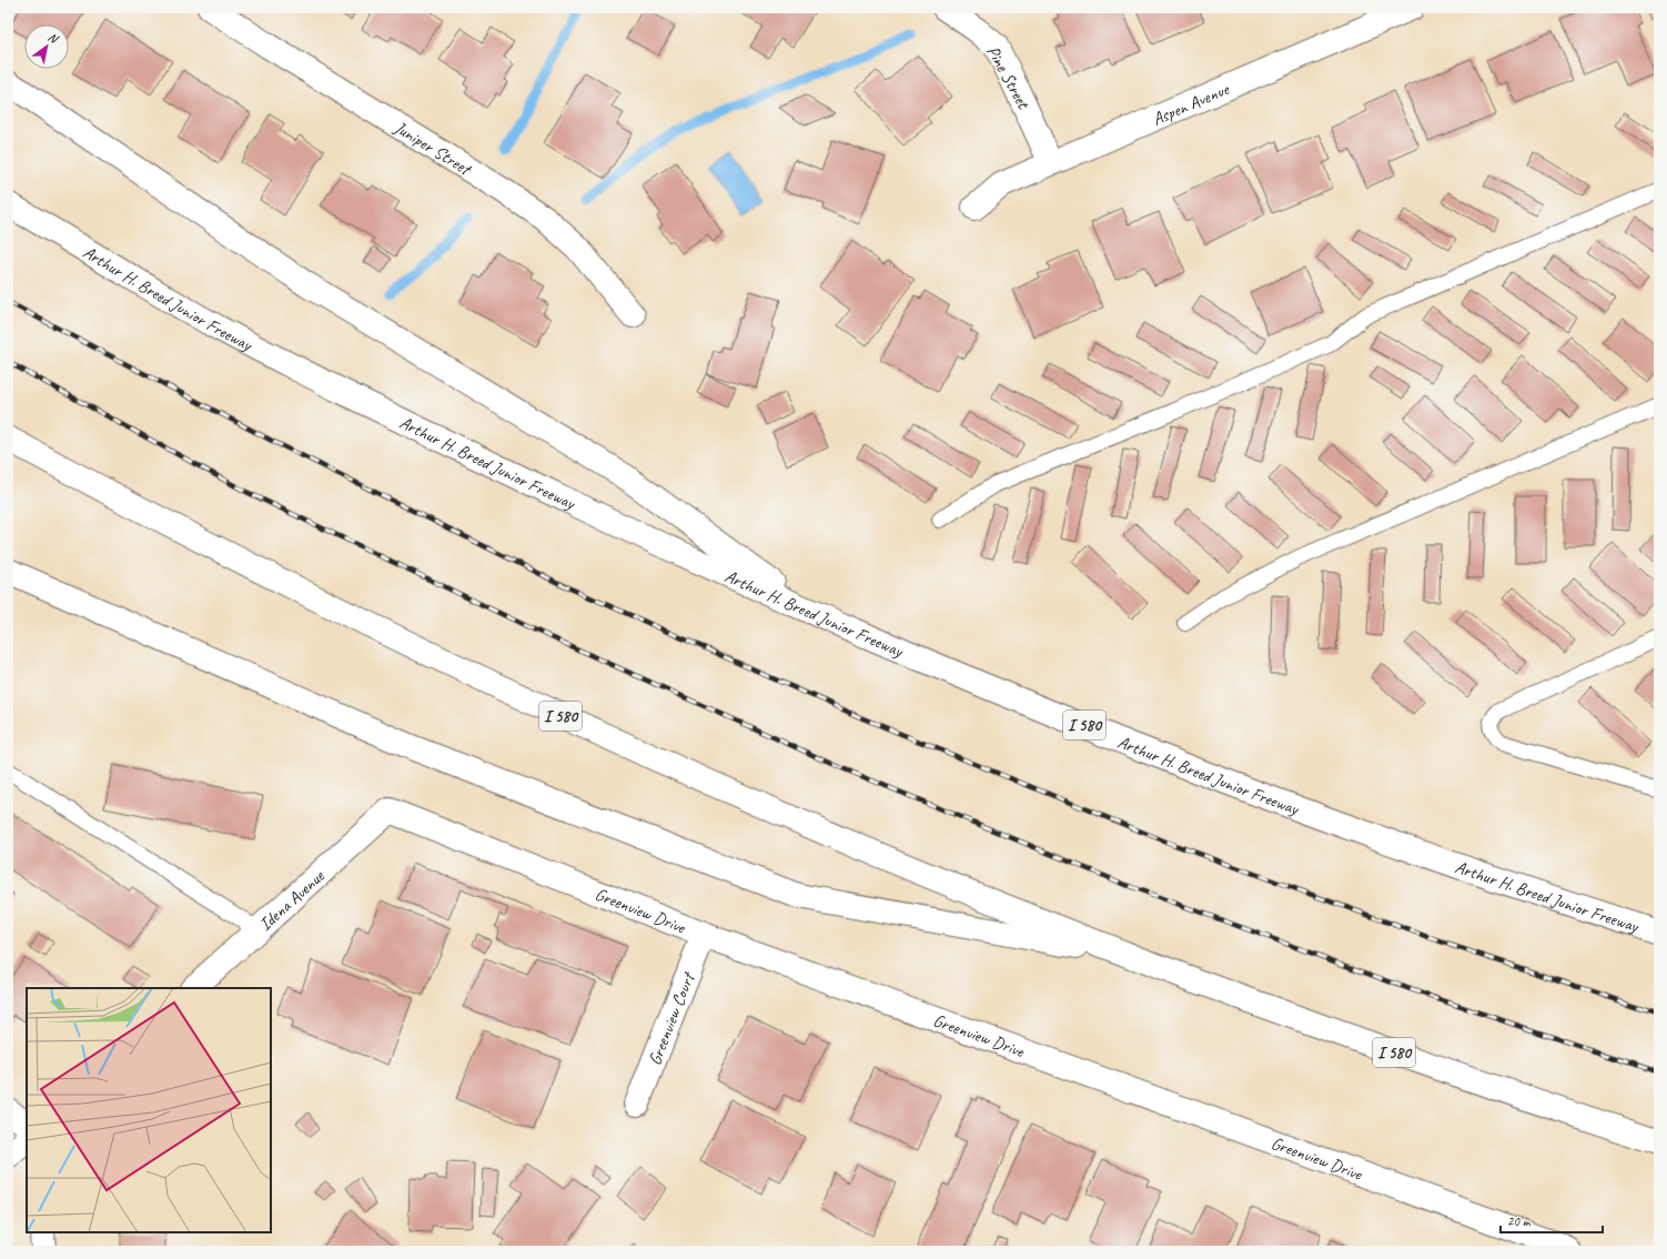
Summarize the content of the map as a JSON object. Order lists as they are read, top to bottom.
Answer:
{
  "streets": {
    "main road": [
      "Pine Street",
      "Aspen Avenue",
      "Juniper Street",
      "Arthur H. Breed Junior Freeway",
      "I 580",
      "Idena Avenue",
      "Greenview Drive",
      "Greenview Court"
    ]
  },
  "crossings": [
    ["Pine Street", "Aspen Avenue"],
    ["Idena Avenue", "Greenview Drive"],
    ["Greenview Drive", "Greenview Court"]
  ],
  "scale_bar": "20 m",
  "north": "top right"
}
